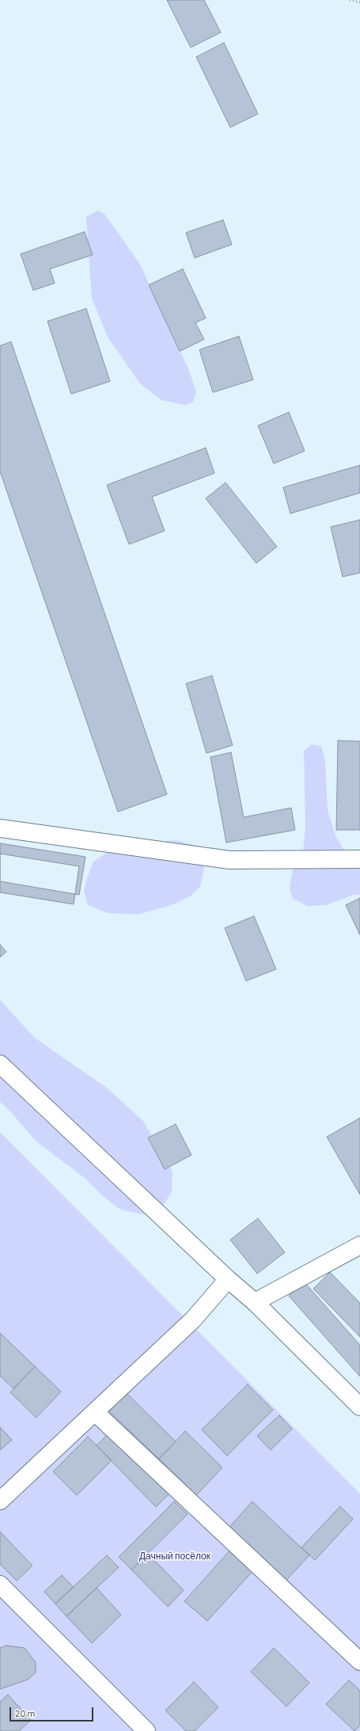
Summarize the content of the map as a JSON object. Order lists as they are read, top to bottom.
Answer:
{
  "parks": ["Дачный посёлок"],
  "scale_bar": "20 m"
}
